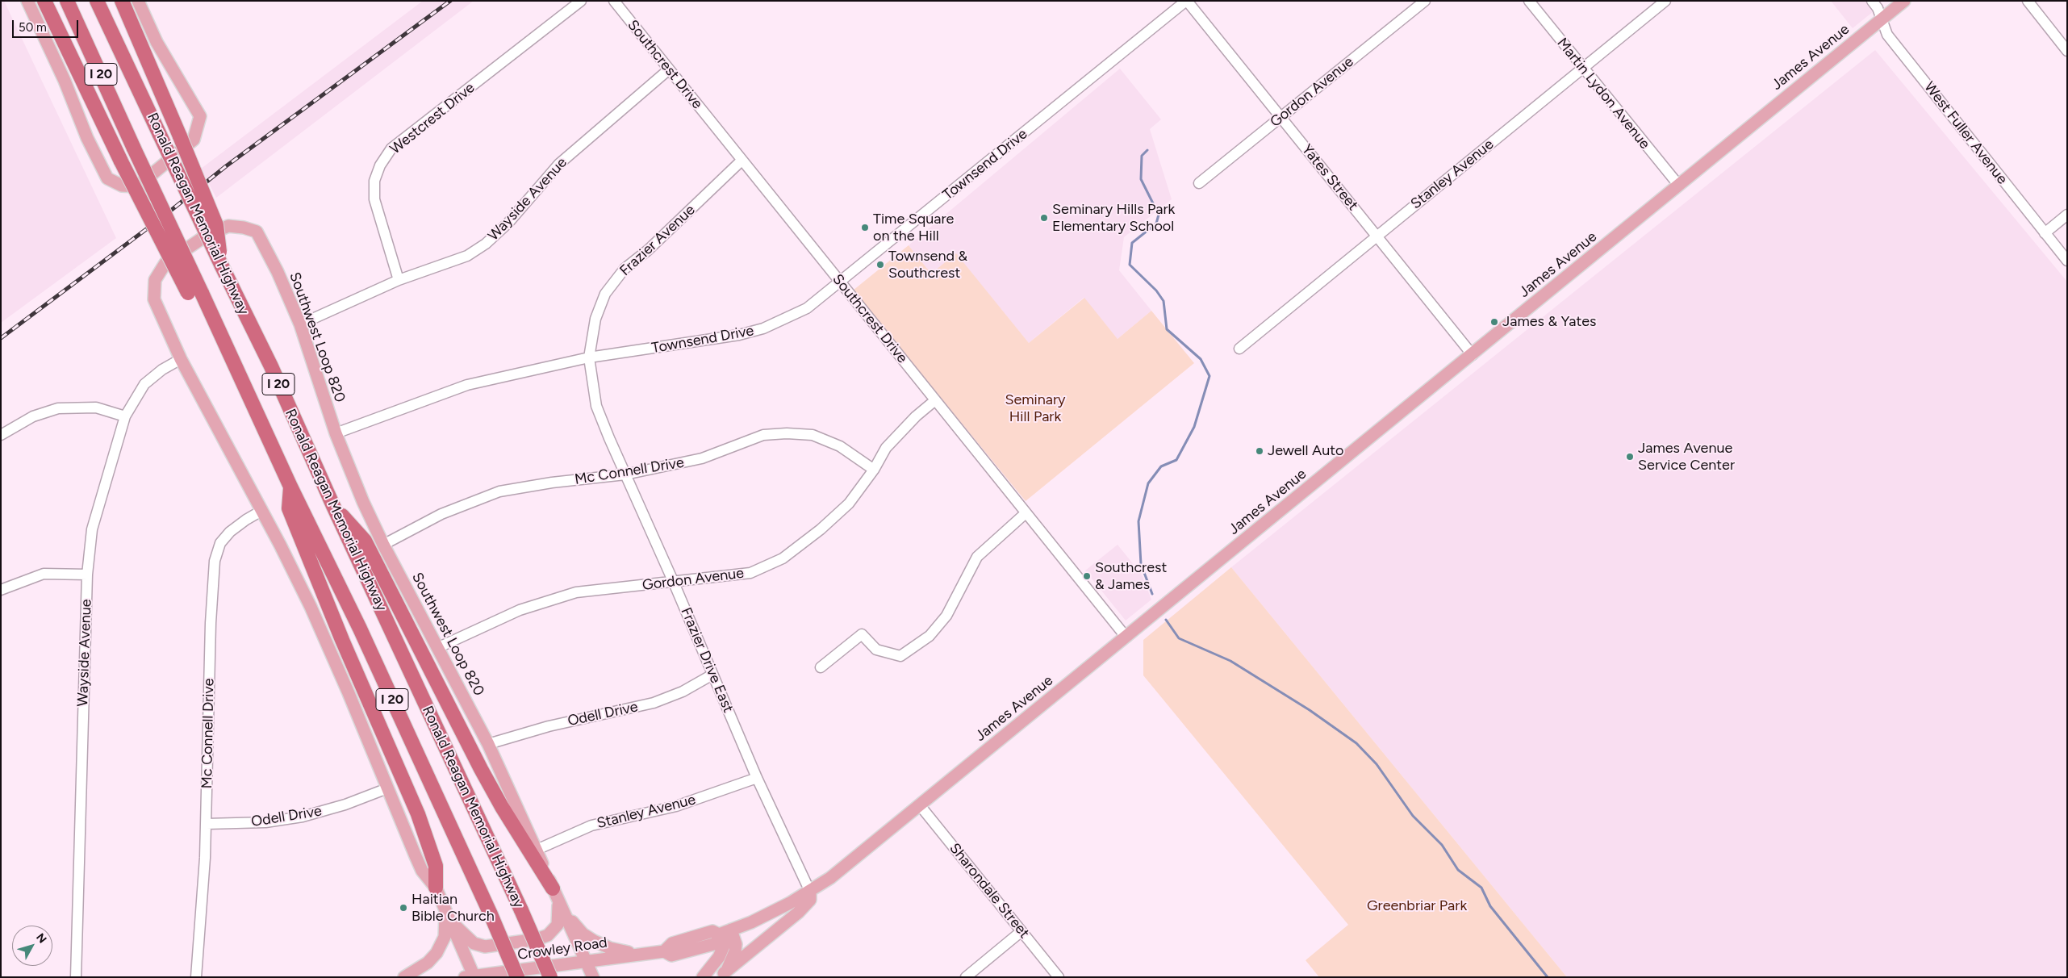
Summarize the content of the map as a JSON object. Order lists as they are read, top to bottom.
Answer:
{
  "streets": {
    "highway": ["I 20", "Ronald Reagan Memorial Highway"],
    "main road": ["James Avenue", "Southwest Loop 820", "Crowley Road"],
    "street": [
      "Southcrest Drive",
      "Gordon Avenue",
      "Martin Lydon Avenue",
      "Westcrest Drive",
      "West Fuller Avenue",
      "Townsend Drive",
      "Stanley Avenue",
      "Yates Street",
      "Wayside Avenue",
      "Frazier Avenue",
      "Mc Connell Drive",
      "Frazier Drive East",
      "Odell Drive",
      "Sharondale Street"
    ]
  },
  "crossings": [
    ["James Avenue", "Southcrest Drive"],
    ["James Avenue", "Martin Lydon Avenue"],
    ["James Avenue", "West Fuller Avenue"],
    ["James Avenue", "Yates Street"],
    ["James Avenue", "Frazier Drive East"],
    ["James Avenue", "Sharondale Street"],
    ["James Avenue", "Crowley Road"],
    ["Southcrest Drive", "Gordon Avenue"],
    ["Southcrest Drive", "Townsend Drive"],
    ["Southcrest Drive", "Wayside Avenue"],
    ["Southcrest Drive", "Frazier Avenue"],
    ["Gordon Avenue", "Yates Street"],
    ["Gordon Avenue", "Southwest Loop 820"],
    ["Gordon Avenue", "Mc Connell Drive"],
    ["Gordon Avenue", "Frazier Drive East"],
    ["Martin Lydon Avenue", "Stanley Avenue"],
    ["Westcrest Drive", "Wayside Avenue"],
    ["Townsend Drive", "Yates Street"],
    ["Townsend Drive", "Frazier Avenue"],
    ["Townsend Drive", "Southwest Loop 820"],
    ["Townsend Drive", "Frazier Drive East"],
    ["Stanley Avenue", "Yates Street"],
    ["Stanley Avenue", "Southwest Loop 820"],
    ["Stanley Avenue", "Frazier Drive East"],
    ["Wayside Avenue", "Southwest Loop 820"],
    ["Frazier Avenue", "Frazier Drive East"],
    ["Southwest Loop 820", "Mc Connell Drive"],
    ["Southwest Loop 820", "Odell Drive"],
    ["Southwest Loop 820", "Crowley Road"],
    ["Mc Connell Drive", "Frazier Drive East"],
    ["Mc Connell Drive", "Odell Drive"],
    ["Frazier Drive East", "Odell Drive"]
  ],
  "parks": ["Seminary Hill Park", "Greenbriar Park"],
  "places": [
    "Seminary Hills Park Elementary School",
    "Time Square on the Hill",
    "Townsend & Southcrest",
    "James & Yates",
    "Jewell Auto",
    "James Avenue Service Center",
    "Southcrest & James",
    "Haitian Bible Church"
  ],
  "scale_bar": "50 m",
  "north": "top right"
}
